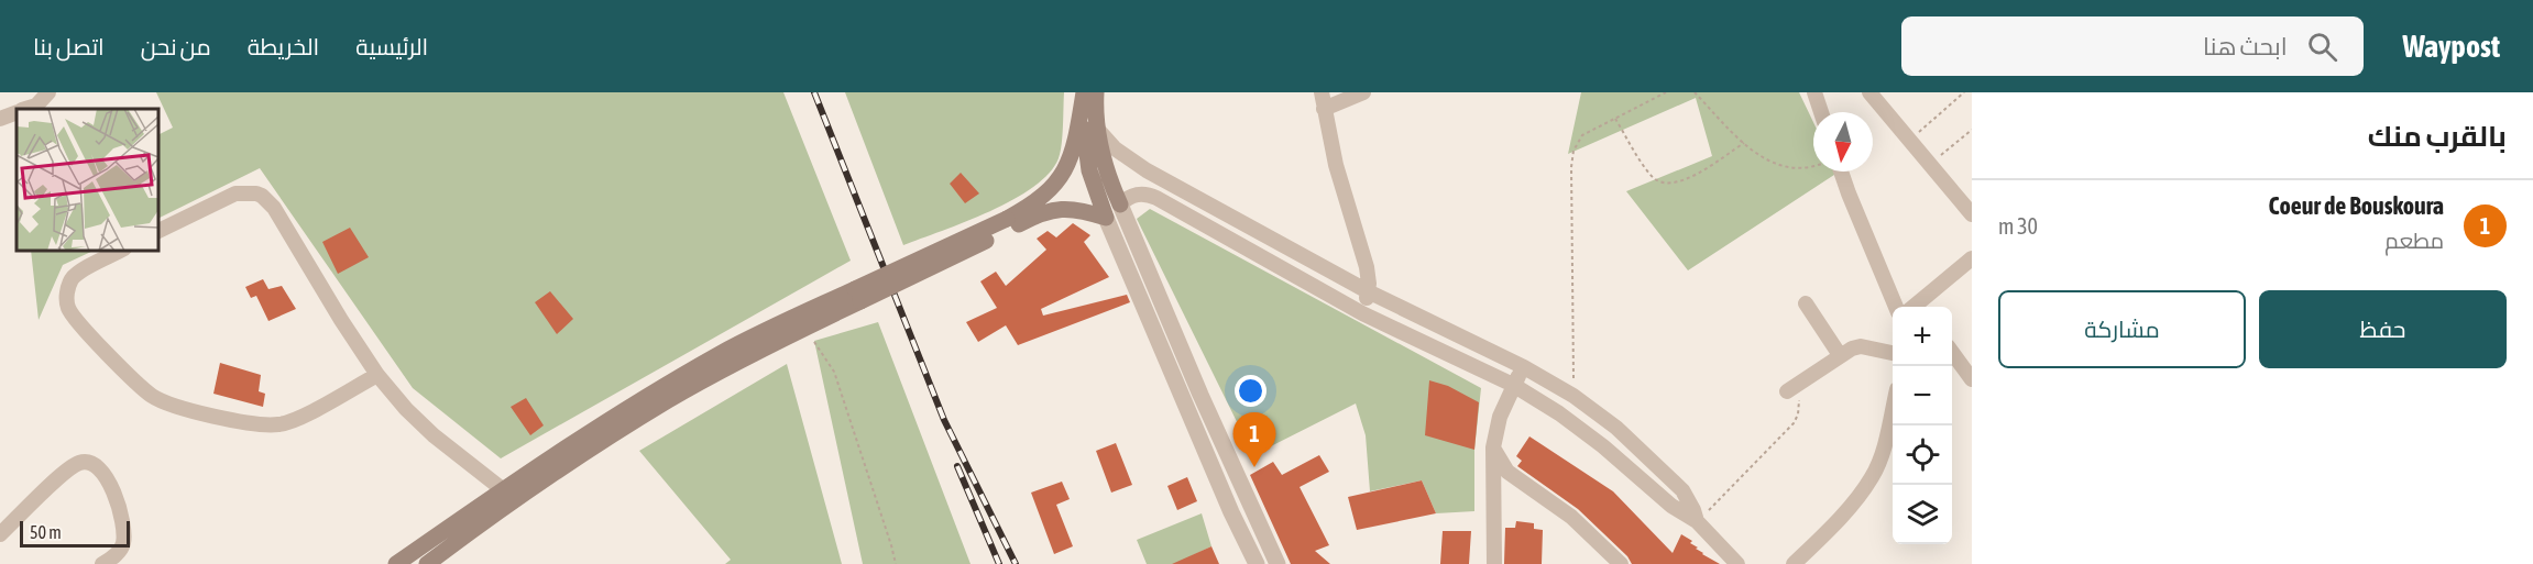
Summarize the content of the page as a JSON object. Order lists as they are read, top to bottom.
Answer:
{
  "scale_bar": "50 m",
  "north": "bottom",
  "page": {
    "header": "Waypost",
    "search": "ابحث هنا",
    "nav": [
      "الرئيسية",
      "الخريطة",
      "من نحن",
      "اتصل بنا"
    ],
    "heading": "بالقرب منك",
    "list": [
      {
        "mark": "1",
        "name": "Coeur de Bouskoura",
        "note": "مطعم",
        "value": "30 m"
      }
    ],
    "buttons": ["حفظ", "مشاركة"],
    "map_buttons": ["+", "−"],
    "pins": "1",
    "scale": "50 m"
  }
}
